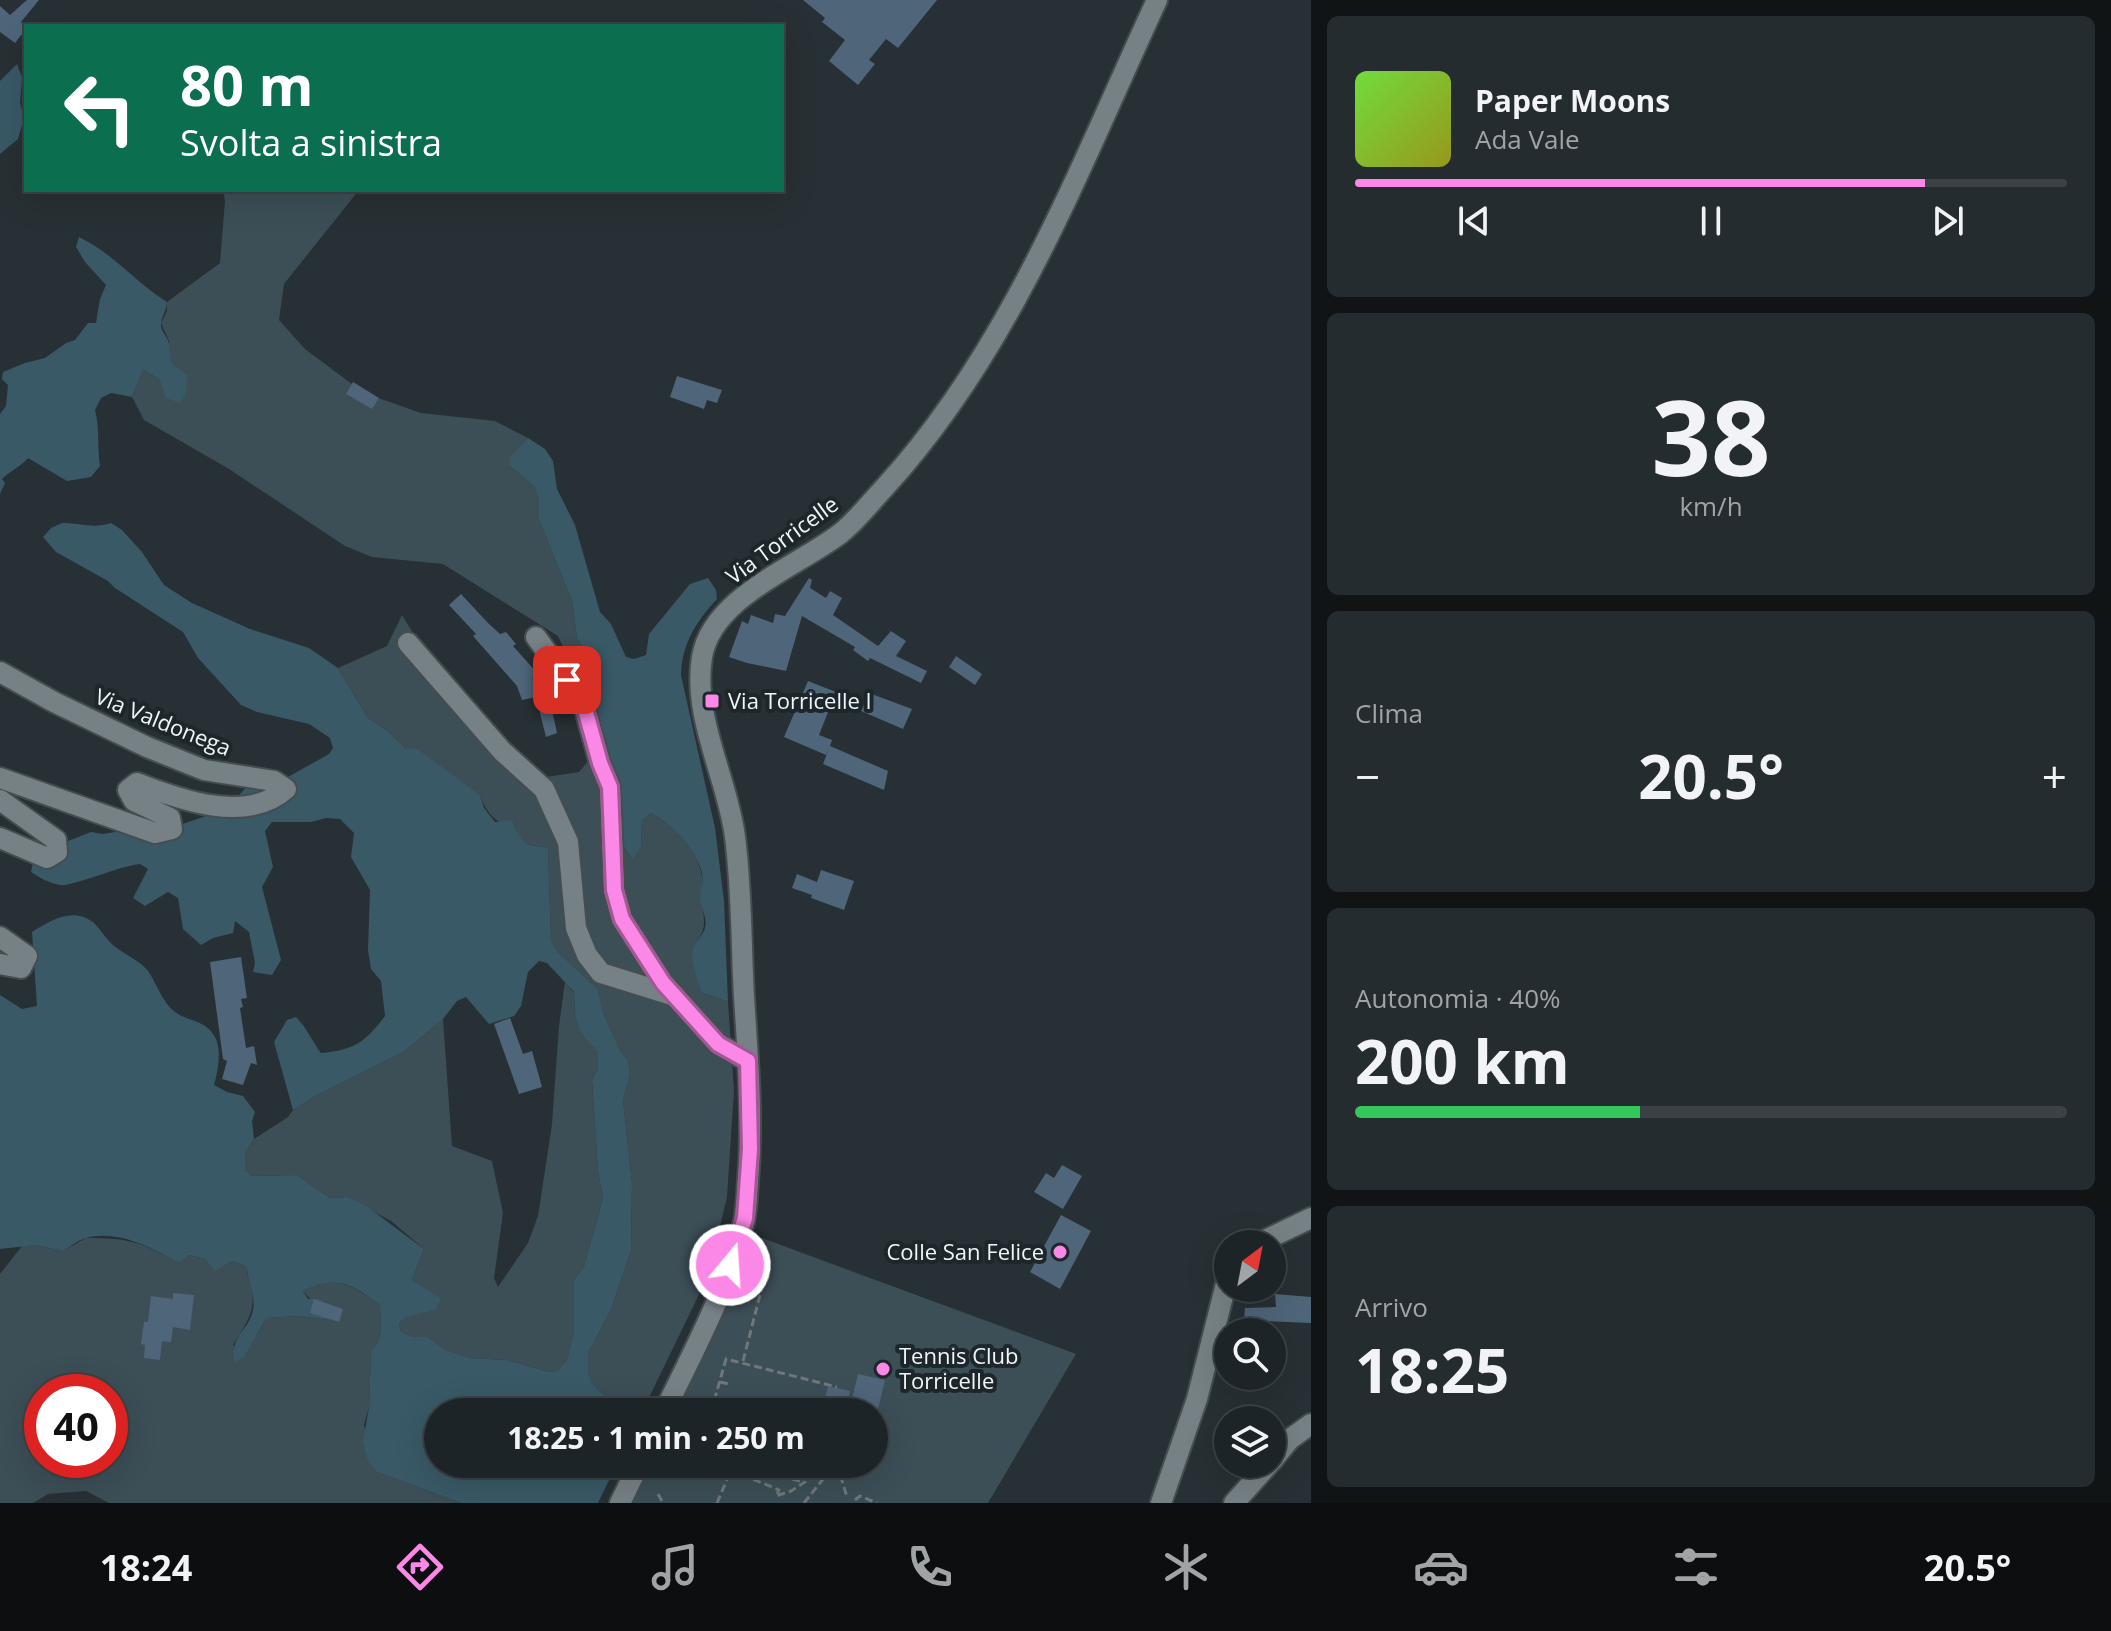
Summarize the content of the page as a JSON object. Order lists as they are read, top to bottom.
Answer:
{
  "streets": {
    "street": ["Via Torricelle", "Via Valdonega"]
  },
  "places": {
    "transit": ["Via Torricelle I"],
    "other": ["Colle San Felice", "Tennis Club Torricelle"]
  },
  "north": "top right",
  "page": {
    "turn": ["80 m", "Svolta a sinistra"],
    "song": ["Paper Moons", "Ada Vale"],
    "tile": [
      ["38", "km/h"],
      "Clima",
      ["Autonomia · 40%", "200 km"],
      ["Arrivo", "18:25"]
    ],
    "heat": ["−", "20.5°", "+"],
    "limit": "40",
    "trip": "18:25 · 1 min · 250 m",
    "tabs": ["18:24", "20.5°"]
  }
}
